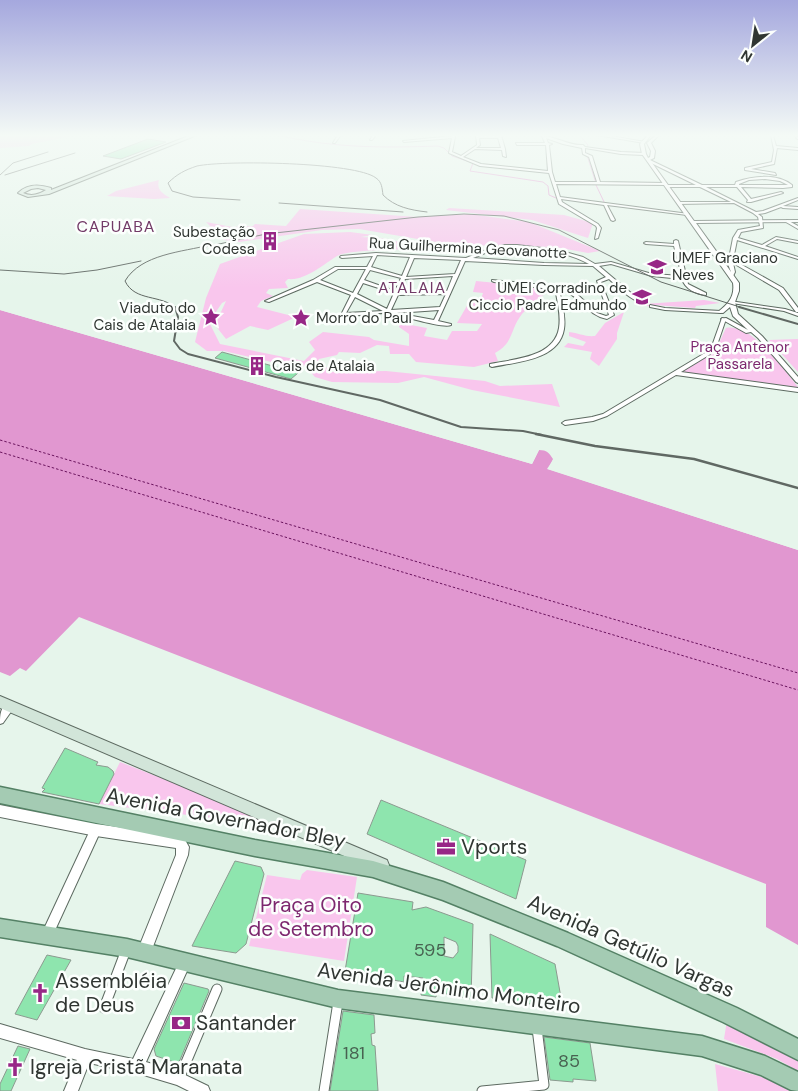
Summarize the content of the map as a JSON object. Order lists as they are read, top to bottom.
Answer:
{
  "streets": {
    "main road": ["Avenida Governador Bley", "Avenida Getúlio Vargas", "Avenida Jerônimo Monteiro"],
    "street": ["Rua Guilhermina Geovanotte"]
  },
  "crossings": [
    ["Avenida Governador Bley", "Avenida Getúlio Vargas"],
    ["Avenida Governador Bley", "Avenida Jerônimo Monteiro"]
  ],
  "districts": ["CAPUABA", "ATALAIA"],
  "parks": ["Praça Antenor Passarela", "Praça Oito de Setembro"],
  "places": {
    "building": ["Subestação Codesa", "Cais de Atalaia"],
    "school or university": ["UMEF Graciano Neves", "UMEI Corradino de Ciccio Padre Edmundo"],
    "place": ["Viaduto do Cais de Atalaia", "Morro do Paul"],
    "office": ["Vports"],
    "church": ["Assembléia de Deus", "Igreja Cristã Maranata"],
    "bank": ["Santander"]
  },
  "house_numbers": ["595", "181", "85"],
  "north": "bottom left"
}
